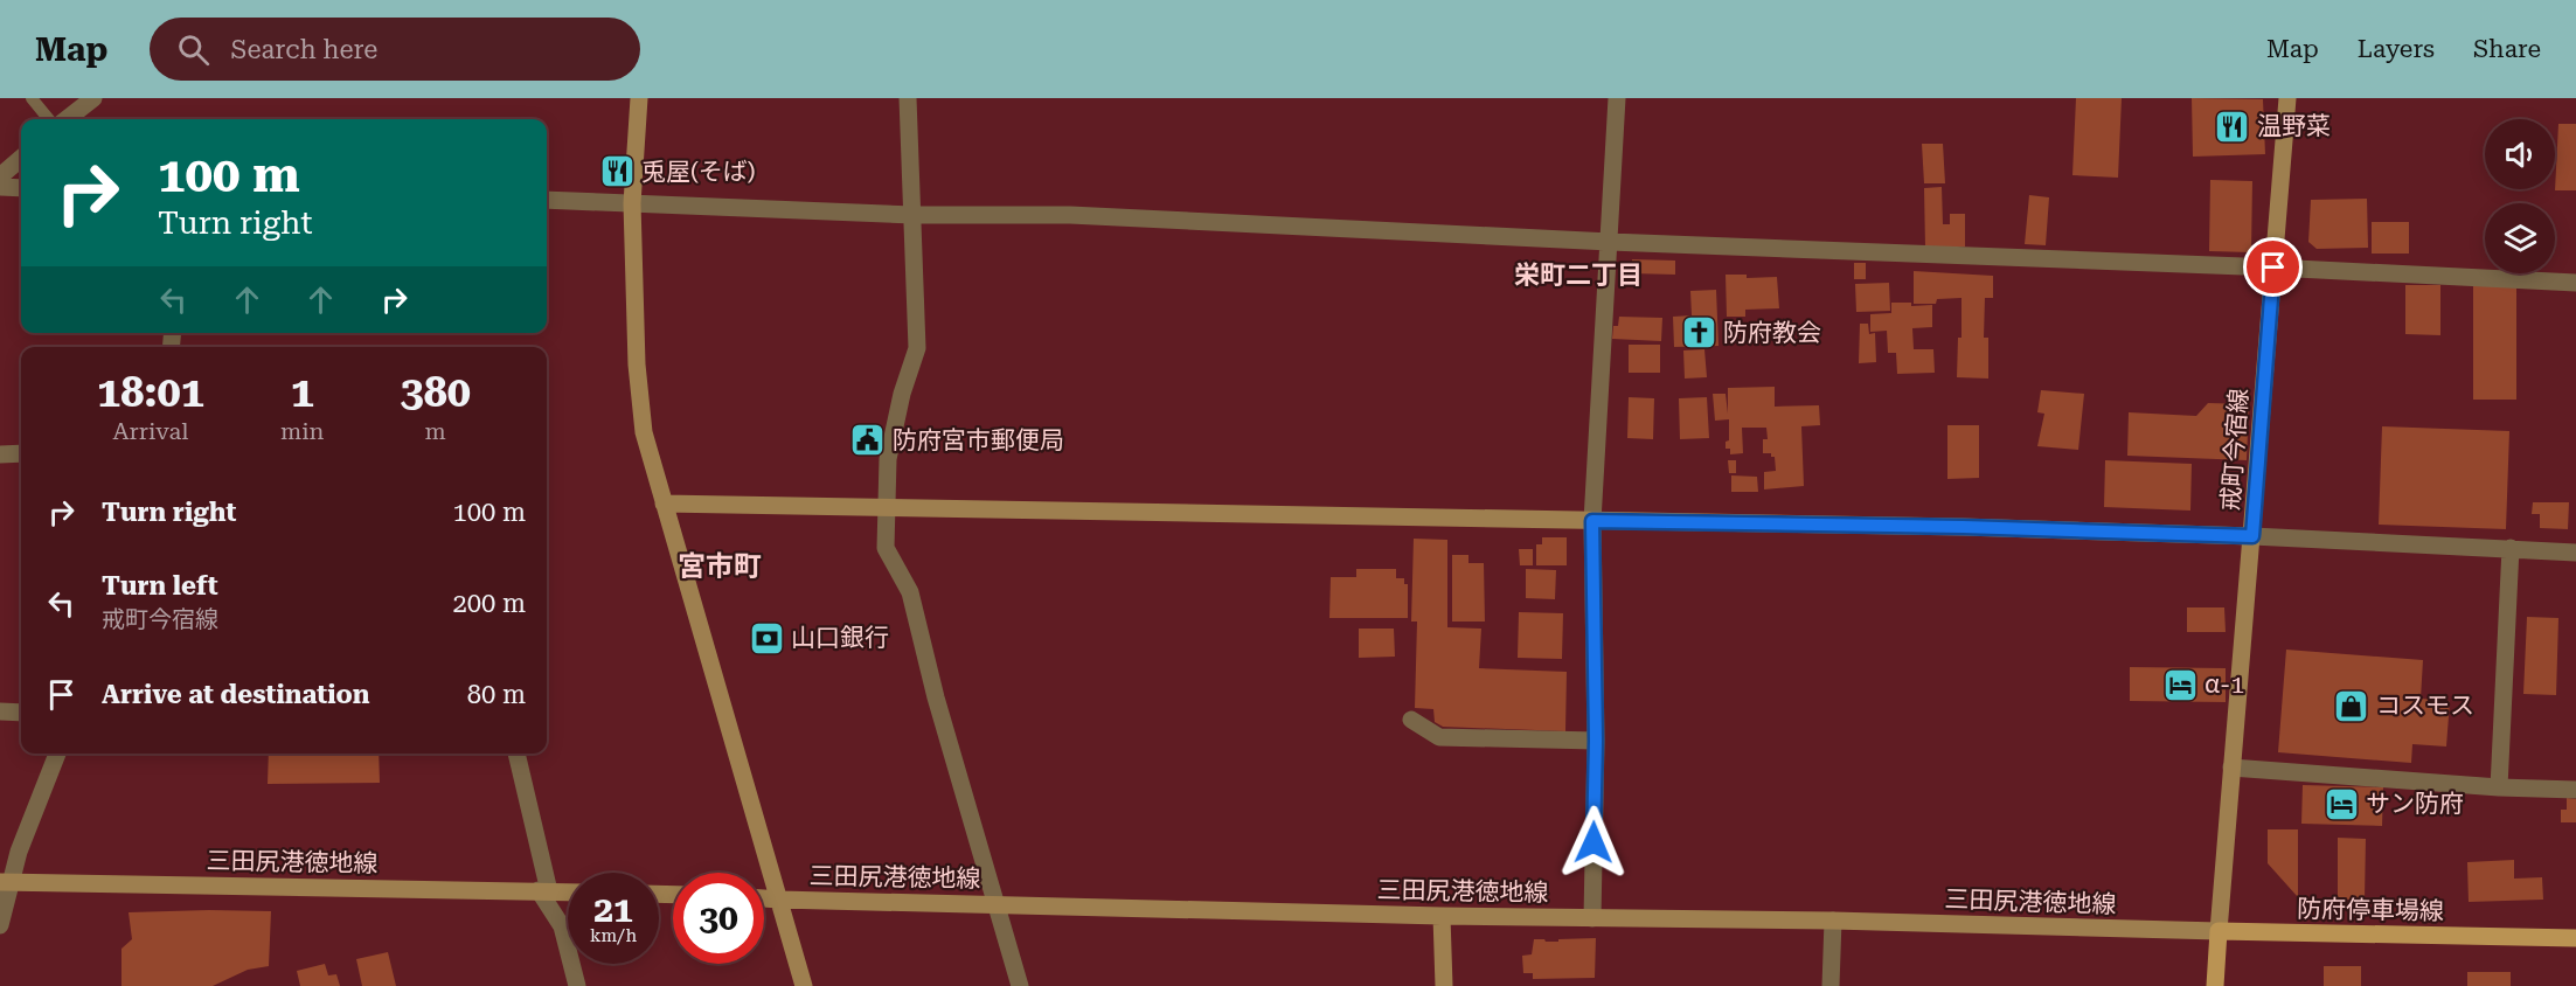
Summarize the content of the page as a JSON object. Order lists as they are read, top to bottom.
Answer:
{
  "streets": {
    "main road": ["防府停車場線"],
    "street": ["戒町今宿線", "三田尻港徳地線"]
  },
  "crossings": [
    ["戒町今宿線", "三田尻港徳地線"],
    ["戒町今宿線", "防府停車場線"],
    ["三田尻港徳地線", "防府停車場線"]
  ],
  "districts": ["栄町二丁目", "宮市町"],
  "places": {
    "restaurant": ["温野菜", "兎屋(そば)"],
    "church": ["防府教会"],
    "public building": ["防府宮市郵便局"],
    "bank": ["山口銀行"],
    "hotel": ["α-1", "サン防府"],
    "shop": ["コスモス"]
  },
  "page": {
    "header": "Map",
    "search": "Search here",
    "nav": ["Map", "Layers", "Share"],
    "turn": ["100 m", "Turn right"],
    "eta": [
      "18:01",
      "Arrival",
      "1",
      "min",
      "380",
      "m"
    ],
    "list": [
      {
        "name": "Turn right",
        "value": "100 m"
      },
      {
        "name": "Turn left",
        "note": "戒町今宿線",
        "value": "200 m"
      },
      {
        "name": "Arrive at destination",
        "value": "80 m"
      }
    ],
    "speed": "21 km/h",
    "limit": "30"
  }
}
